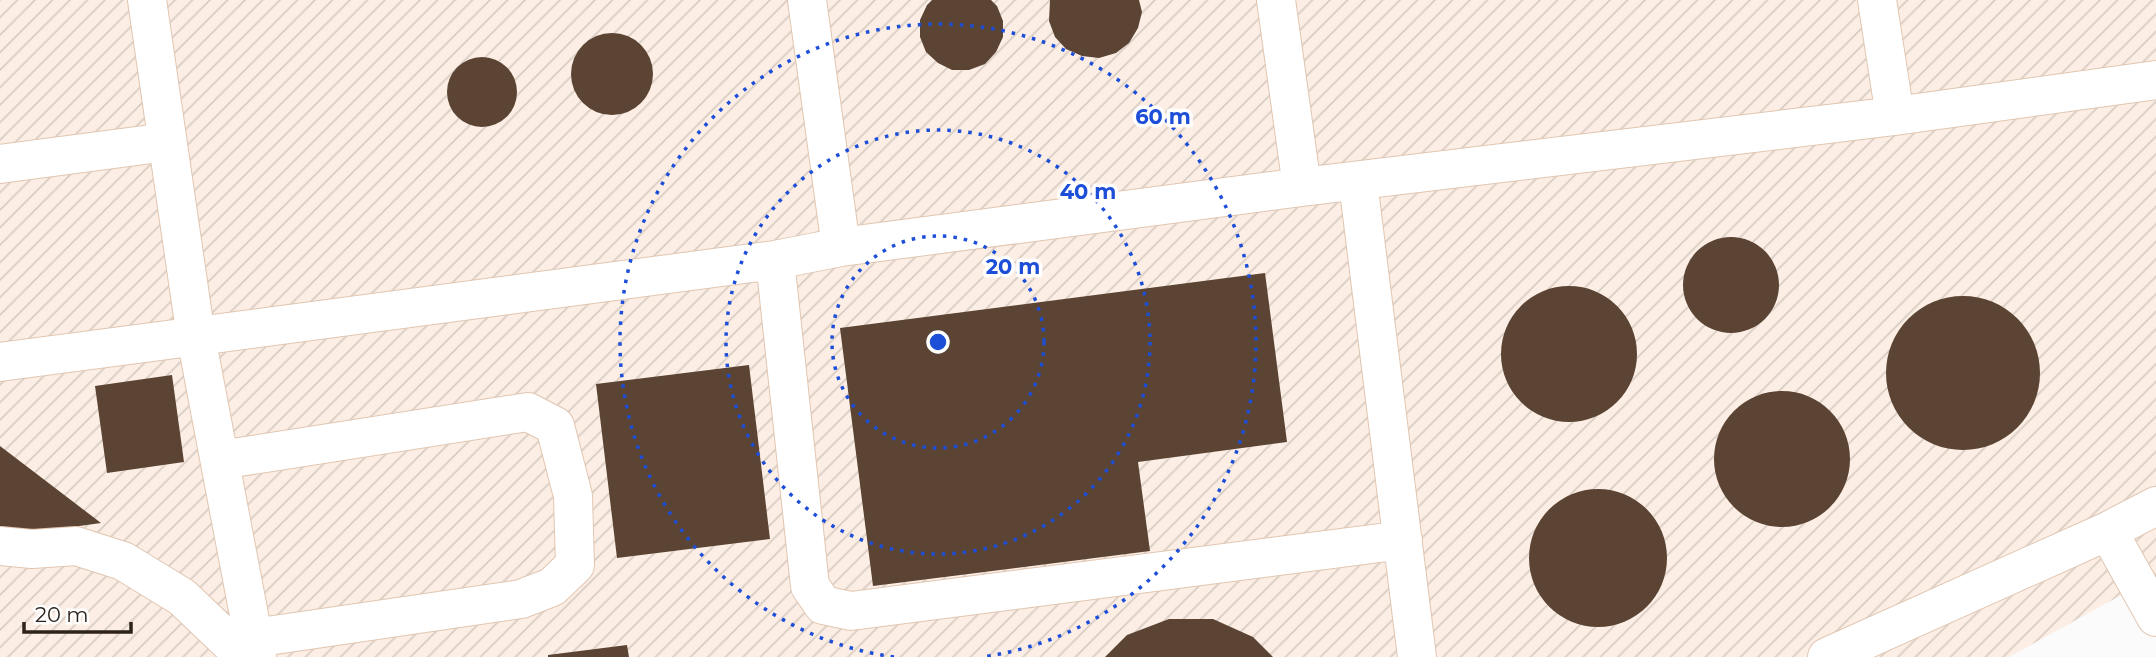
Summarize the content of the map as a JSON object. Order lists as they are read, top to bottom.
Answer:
{
  "scale_bar": "20 m",
  "rings": ["60 m", "40 m", "20 m"]
}
